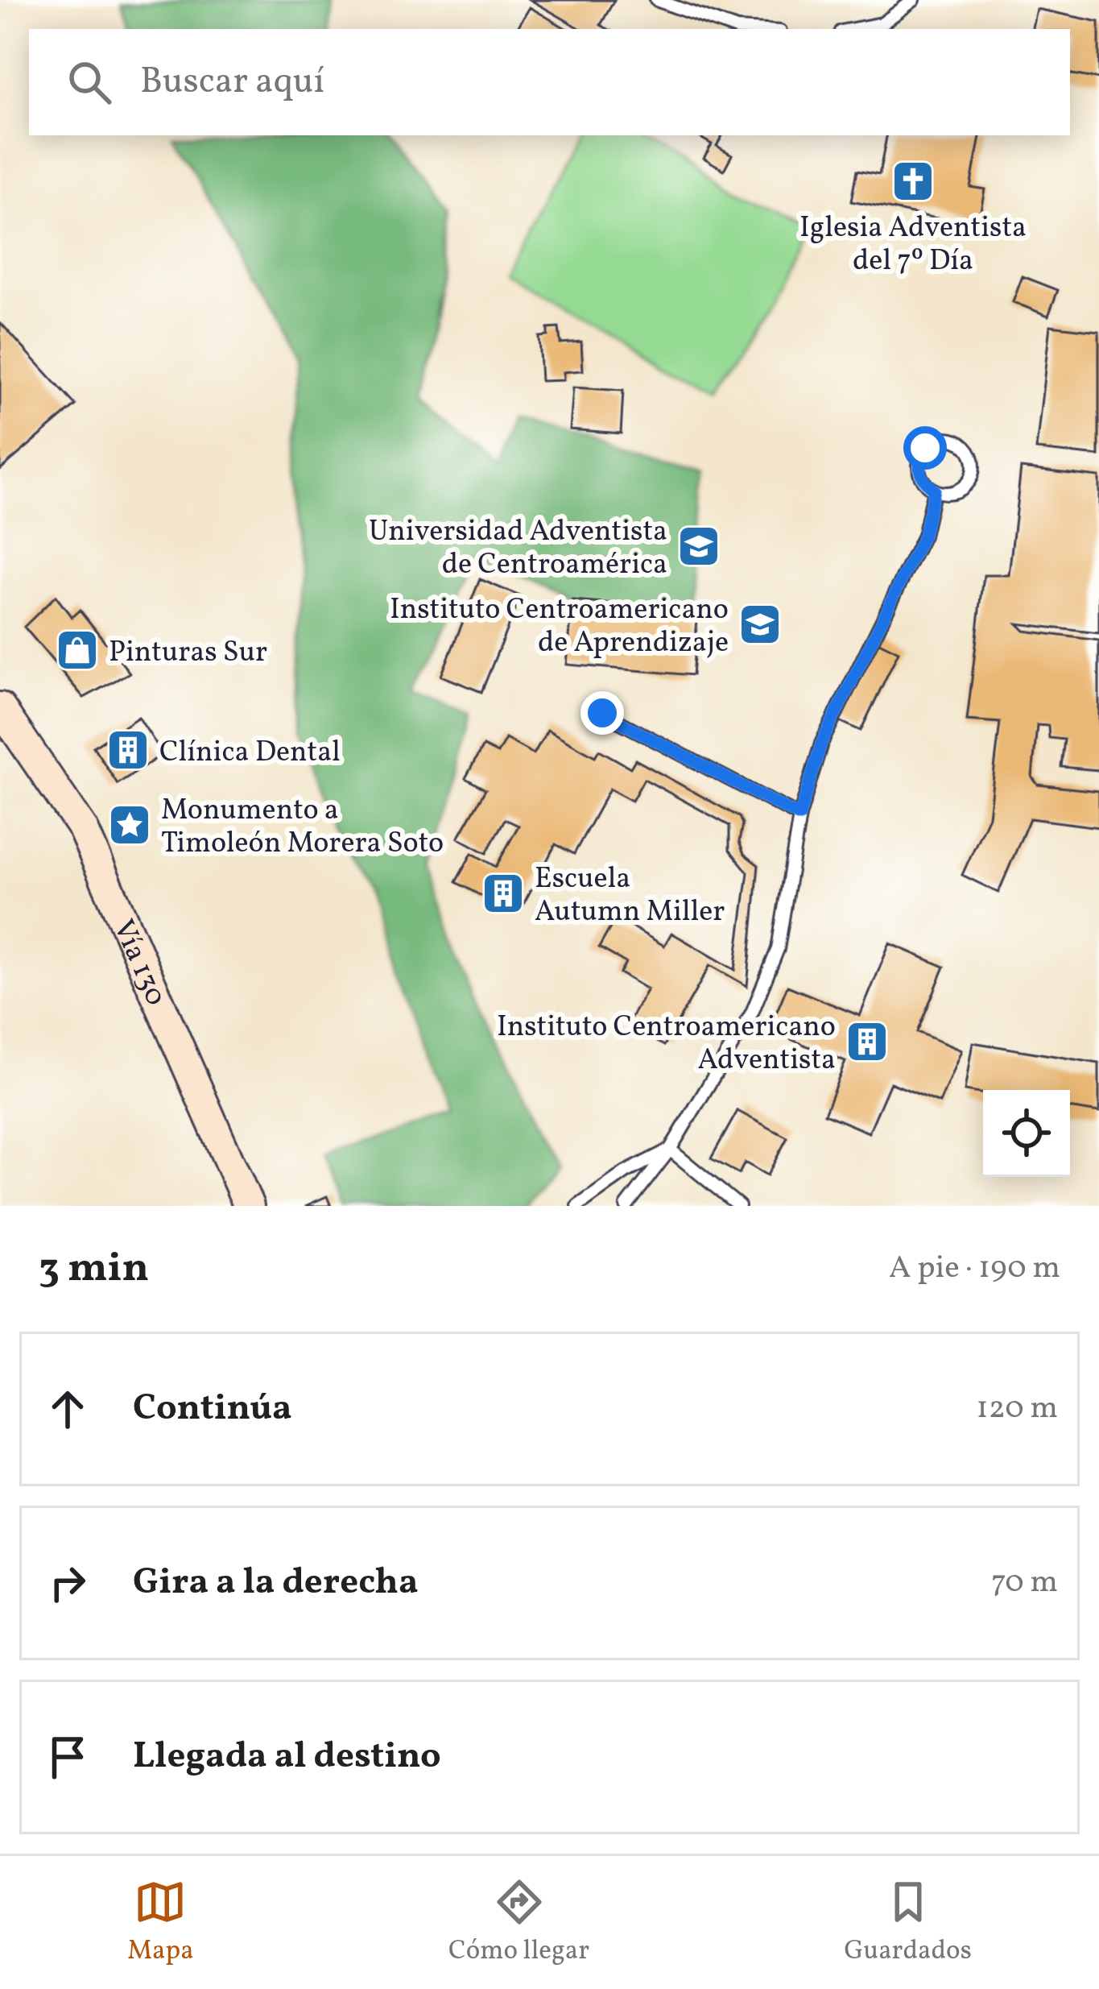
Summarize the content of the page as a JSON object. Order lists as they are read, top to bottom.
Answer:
{
  "streets": {
    "main road": ["Vía 130"]
  },
  "places": {
    "church": ["Iglesia Adventista del 7º Día"],
    "school or university": ["Universidad Adventista de Centroamérica", "Instituto Centroamericano de Aprendizaje"],
    "shop": ["Pinturas Sur"],
    "building": ["Clínica Dental", "Escuela Autumn Miller", "Instituto Centroamericano Adventista"],
    "place": ["Monumento a Timoleón Morera Soto"]
  },
  "page": {
    "search": "Buscar aquí",
    "heading": ["3 min", "A pie · 190 m"],
    "list": [
      ["Continúa", "120 m"],
      ["Gira a la derecha", "70 m"],
      "Llegada al destino"
    ],
    "nav": ["Mapa", "Cómo llegar", "Guardados"]
  }
}
